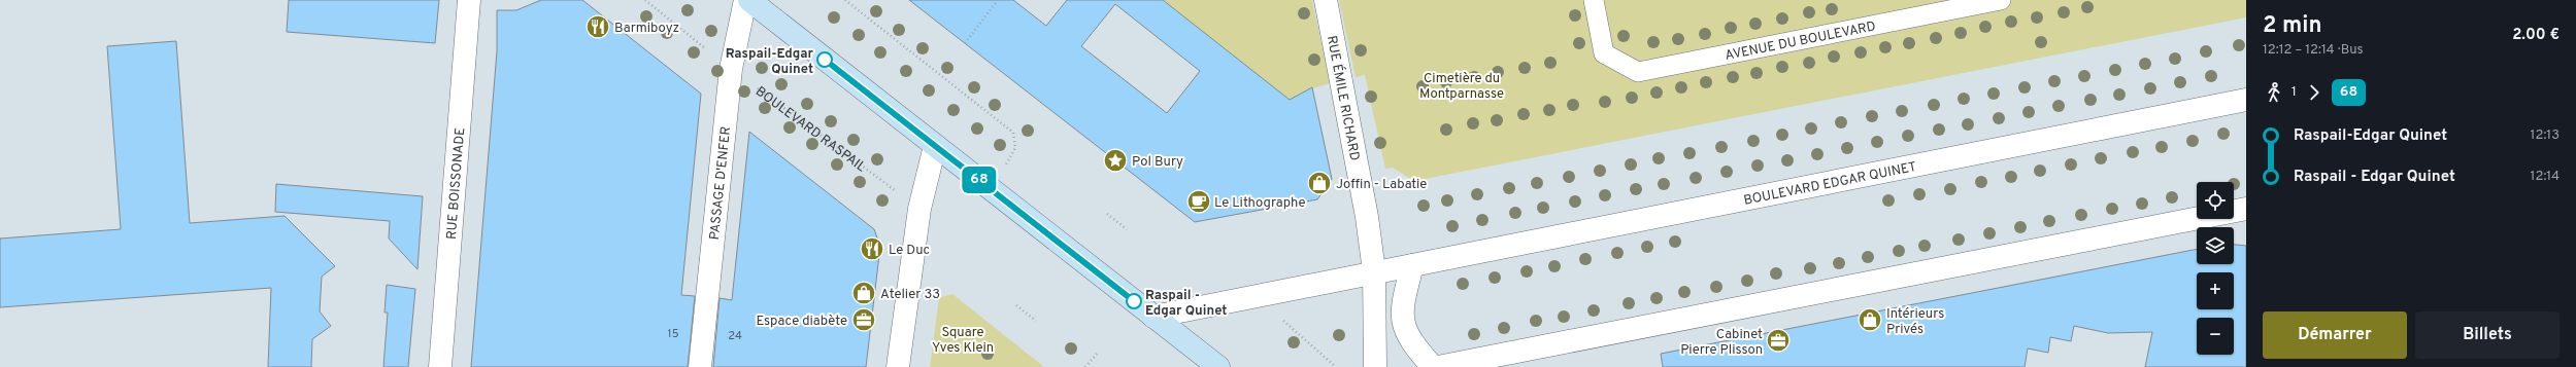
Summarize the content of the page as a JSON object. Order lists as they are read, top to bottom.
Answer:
{
  "streets": {
    "street": [
      "RUE ÉMILE RICHARD",
      "BOULEVARD EDGAR QUINET",
      "PASSAGE D'ENFER",
      "RUE BOISSONADE"
    ],
    "lane": ["AVENUE DU BOULEVARD"],
    "path": ["BOULEVARD RASPAIL"]
  },
  "crossings": [
    ["RUE ÉMILE RICHARD", "BOULEVARD EDGAR QUINET"],
    ["BOULEVARD RASPAIL", "PASSAGE D'ENFER"]
  ],
  "parks": ["Cimetière du Montparnasse", "Square Yves Klein"],
  "places": {
    "restaurant": ["Barmiboyz", "Le Duc"],
    "other": ["Raspail-Edgar Quinet", "Raspail - Edgar Quinet"],
    "place": ["Pol Bury"],
    "shop": ["Joffin - Labatie", "Atelier 33", "Intérieurs Privés"],
    "cafe": ["Le Lithographe"],
    "office": ["Espace diabète", "Cabinet Pierre Plisson"]
  },
  "lines": ["bus line 68"],
  "house_numbers": ["15", "24"],
  "page": {
    "on_map": "68",
    "heading": ["2 min", "12:12 – 12:14 · Bus", "2.00 €"],
    "legs": ["1", "68"],
    "list": [
      {
        "name": "Raspail-Edgar Quinet",
        "value": "12:13"
      },
      {
        "name": "Raspail - Edgar Quinet",
        "value": "12:14"
      }
    ],
    "map_buttons": ["+", "−"],
    "buttons": ["Démarrer", "Billets"]
  }
}
